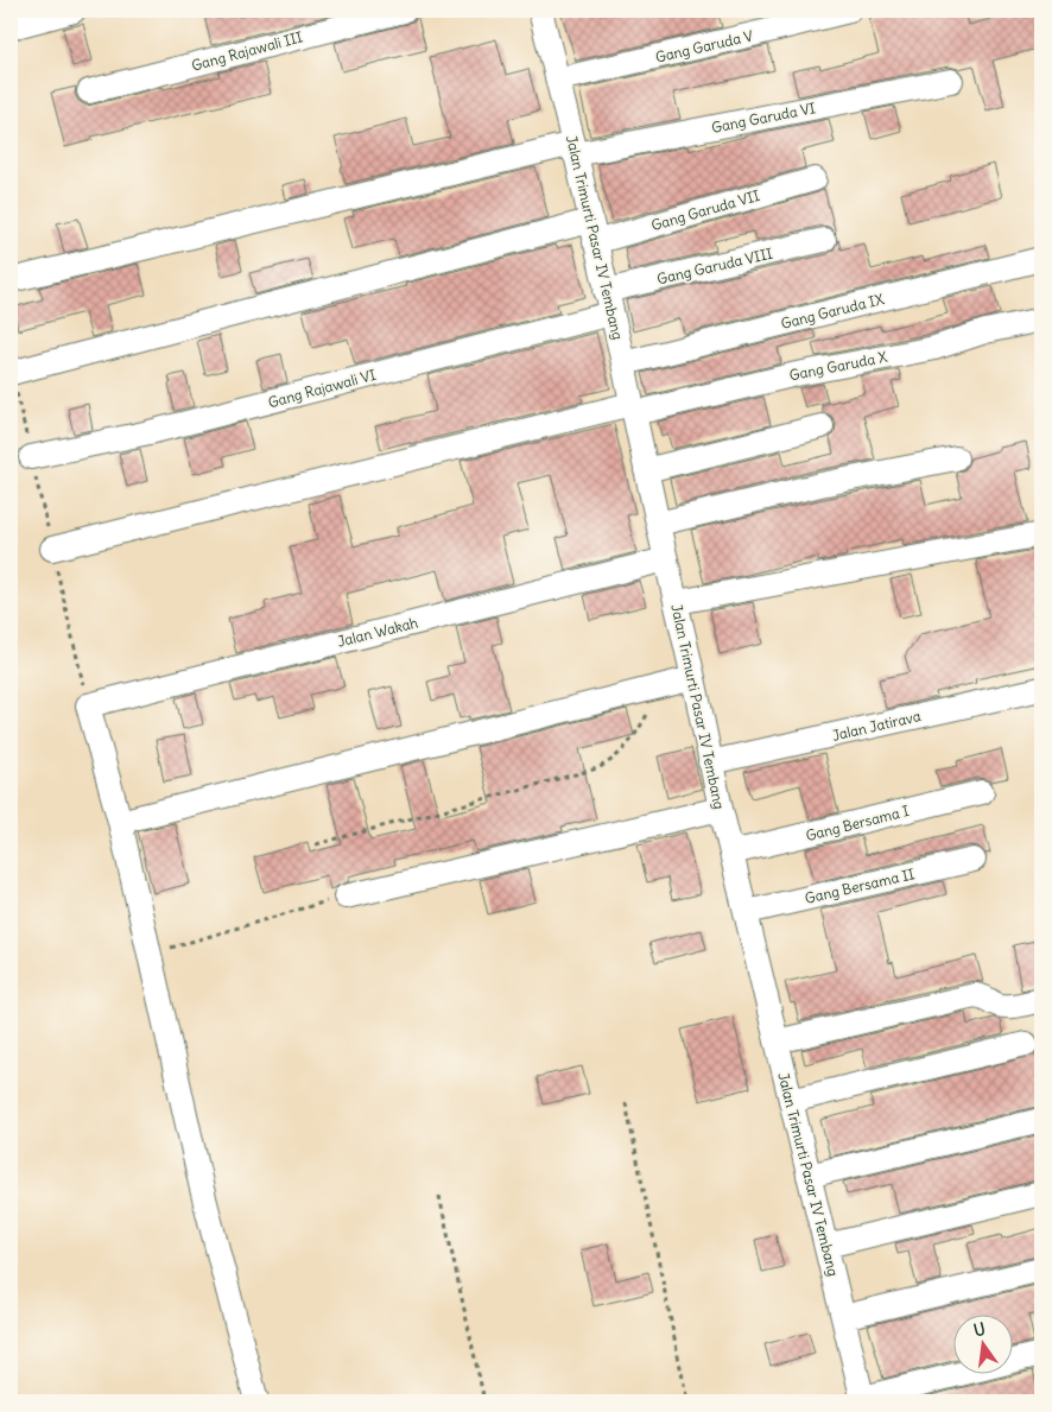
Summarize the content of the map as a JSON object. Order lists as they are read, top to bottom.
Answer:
{
  "streets": {
    "street": [
      "Gang Garuda V",
      "Gang Rajawali III",
      "Gang Garuda VI",
      "Gang Garuda VII",
      "Jalan Trimurti Pasar IV Tembang",
      "Gang Garuda VIII",
      "Gang Garuda IX",
      "Gang Garuda X",
      "Gang Rajawali VI",
      "Jalan Wakah",
      "Jalan Jatirava",
      "Gang Bersama I",
      "Gang Bersama II"
    ]
  },
  "crossings": [
    ["Gang Garuda V", "Jalan Trimurti Pasar IV Tembang"],
    ["Gang Garuda VI", "Jalan Trimurti Pasar IV Tembang"],
    ["Gang Garuda VII", "Jalan Trimurti Pasar IV Tembang"],
    ["Jalan Trimurti Pasar IV Tembang", "Gang Garuda VIII"],
    ["Jalan Trimurti Pasar IV Tembang", "Gang Garuda IX"],
    ["Jalan Trimurti Pasar IV Tembang", "Gang Garuda X"],
    ["Jalan Trimurti Pasar IV Tembang", "Gang Rajawali VI"],
    ["Jalan Trimurti Pasar IV Tembang", "Jalan Wakah"],
    ["Jalan Trimurti Pasar IV Tembang", "Jalan Jatirava"],
    ["Jalan Trimurti Pasar IV Tembang", "Gang Bersama I"],
    ["Jalan Trimurti Pasar IV Tembang", "Gang Bersama II"],
    ["Gang Garuda VIII", "Gang Rajawali VI"]
  ],
  "north": "top"
}
